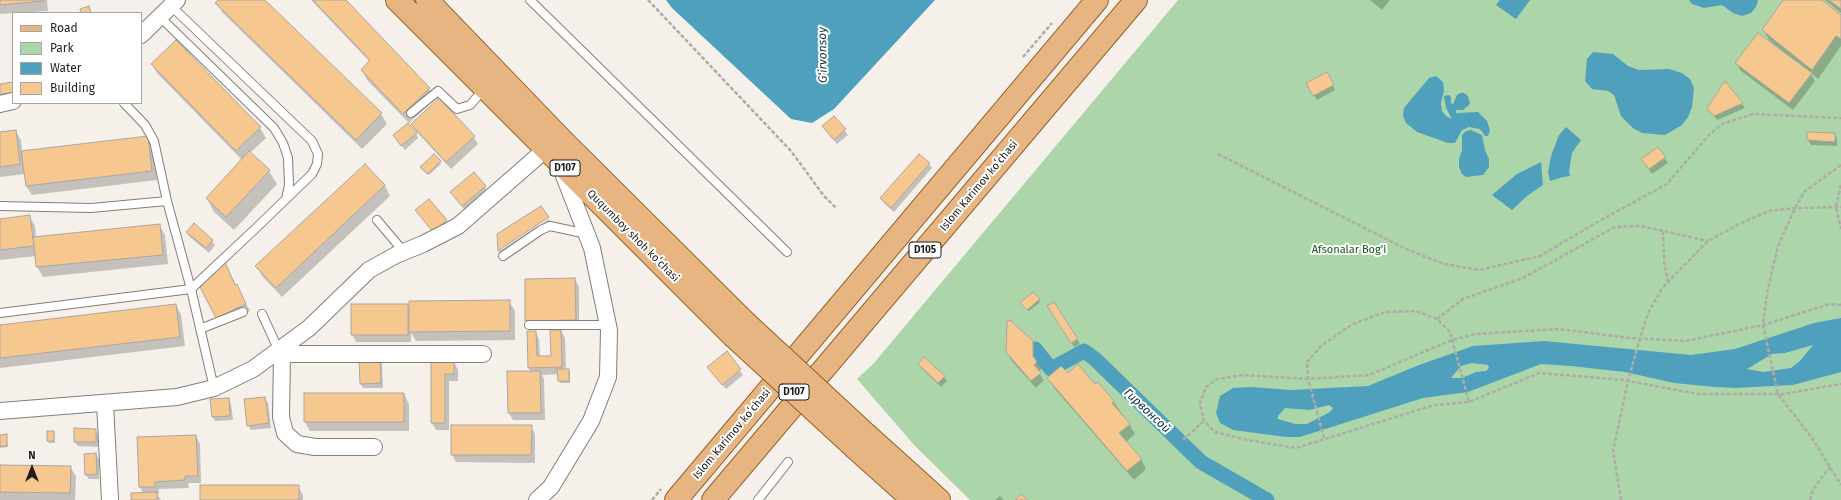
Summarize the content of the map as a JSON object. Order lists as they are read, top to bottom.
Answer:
{
  "streets": {
    "main road": [
      "D107",
      "Islom Karimov koʻchasi",
      "Ququmboy shoh koʻchasi",
      "D105"
    ]
  },
  "crossings": [
    ["D107", "Ququmboy shoh koʻchasi"]
  ],
  "water": ["G‘irvonsoy", "Гирвонсой"],
  "parks": ["Afsonalar Bog'i"],
  "legend": [
    "Road",
    "Park",
    "Water",
    "Building"
  ],
  "north": "top"
}
